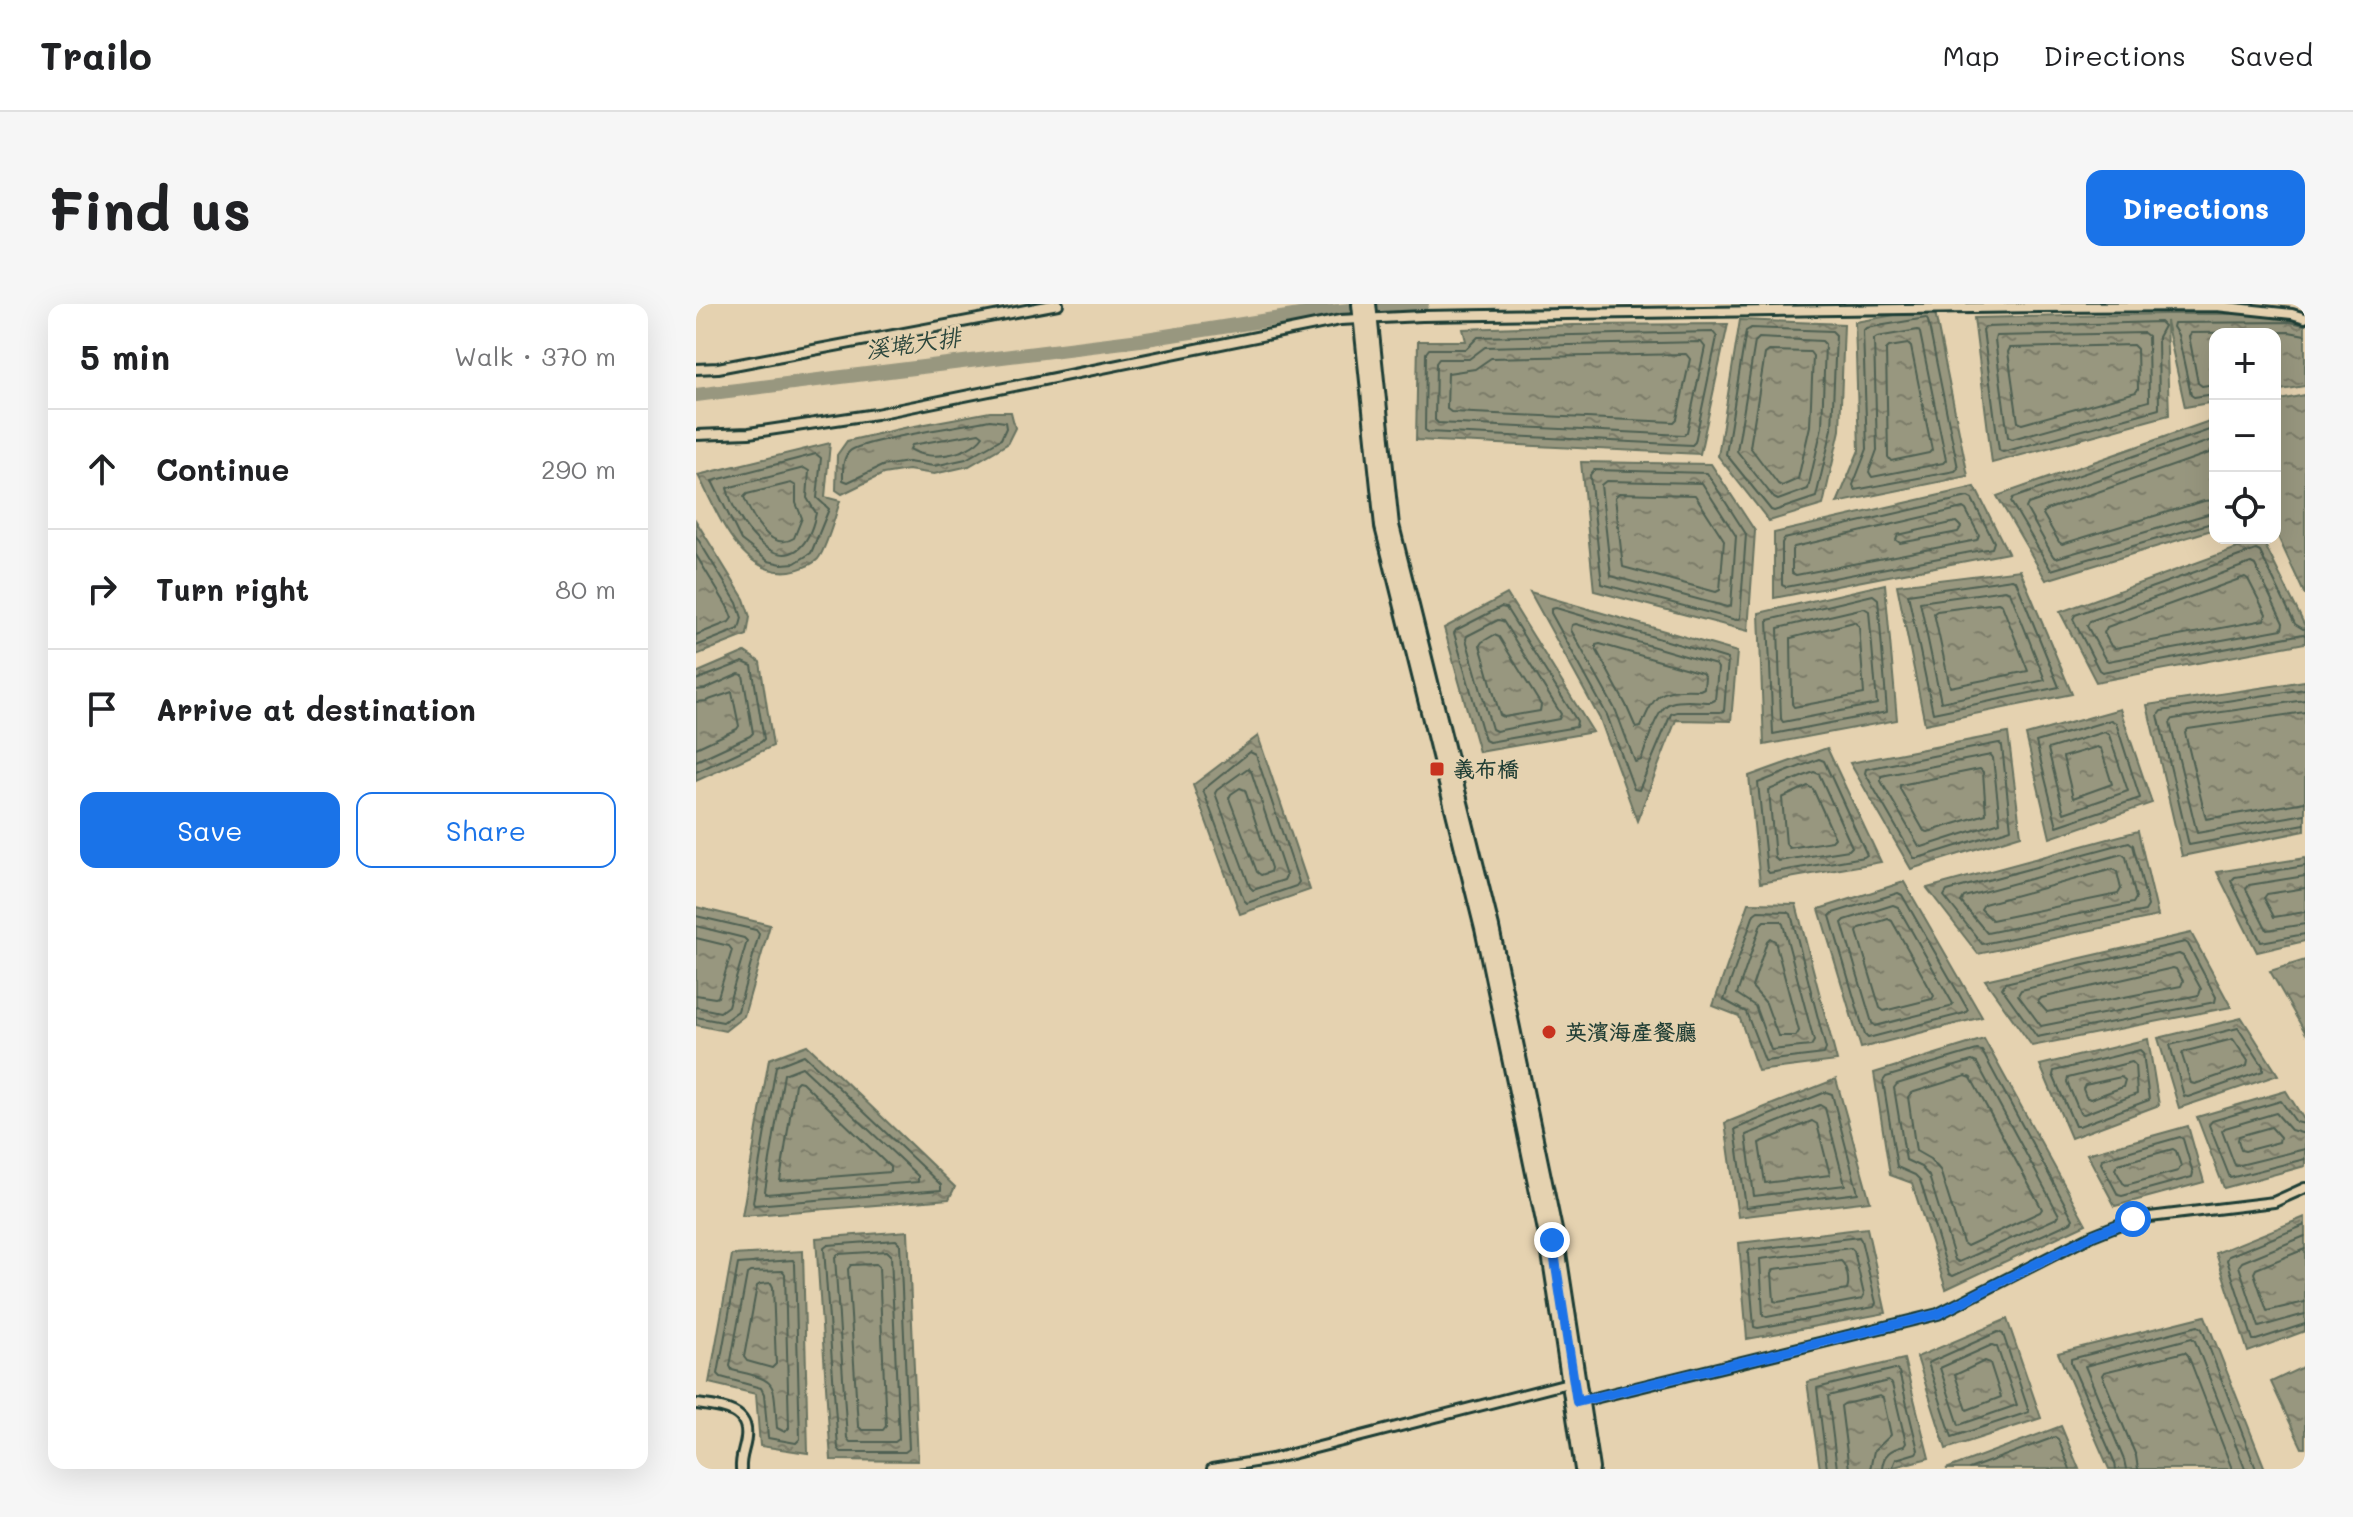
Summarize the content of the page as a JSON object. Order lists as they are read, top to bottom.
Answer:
{
  "water": ["溪墘大排"],
  "places": {
    "transit": ["義布橋"],
    "other": ["英濱海產餐廳"]
  },
  "page": {
    "header": "Trailo",
    "nav": ["Map", "Directions", "Saved"],
    "buttons": [
      "Directions",
      ["Save", "Share"]
    ],
    "title": "Find us",
    "heading": ["5 min", "Walk · 370 m"],
    "map_buttons": ["+", "−"],
    "list": [
      ["Continue", "290 m"],
      ["Turn right", "80 m"],
      "Arrive at destination"
    ]
  }
}
